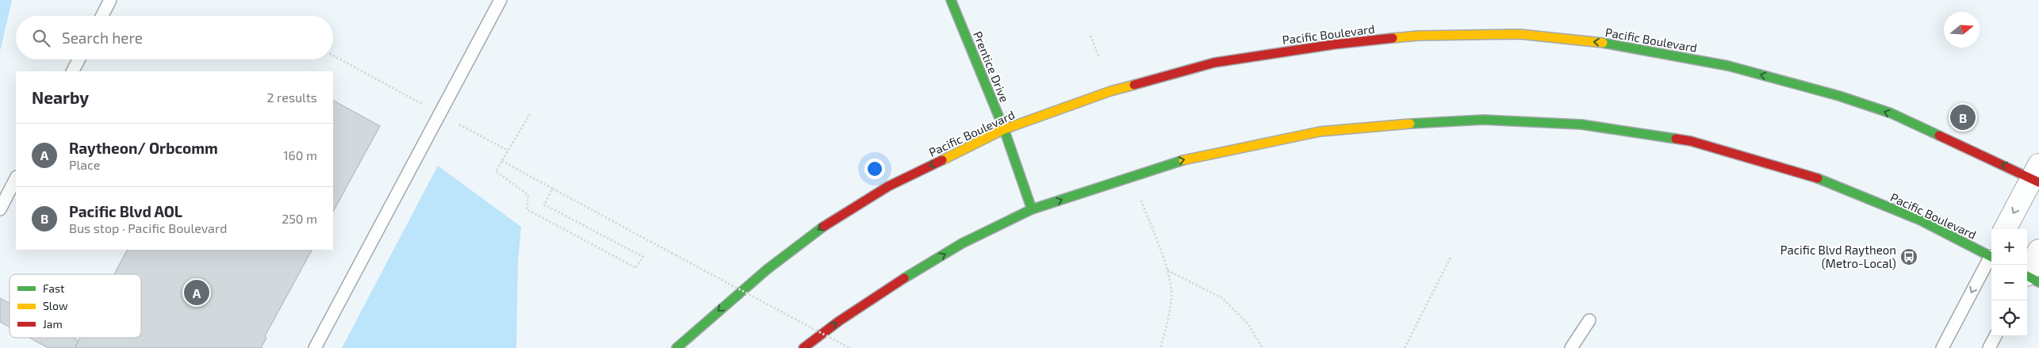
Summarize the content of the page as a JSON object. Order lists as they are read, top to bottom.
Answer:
{
  "streets": {
    "main road": ["Pacific Boulevard", "Prentice Drive"]
  },
  "crossings": [
    ["Pacific Boulevard", "Prentice Drive"]
  ],
  "places": {
    "bus stop": ["Pacific Blvd Raytheon (Metro-Local)"]
  },
  "legend": ["Fast", "Slow", "Jam"],
  "north": "right",
  "page": {
    "search": "Search here",
    "heading": ["Nearby", "2 results"],
    "pins": ["B", "A"],
    "list": [
      {
        "mark": "A",
        "name": "Raytheon/ Orbcomm",
        "note": "Place",
        "value": "160 m"
      },
      {
        "mark": "B",
        "name": "Pacific Blvd AOL",
        "note": "Bus stop · Pacific Boulevard",
        "value": "250 m"
      }
    ],
    "map_buttons": ["+", "−"]
  }
}
